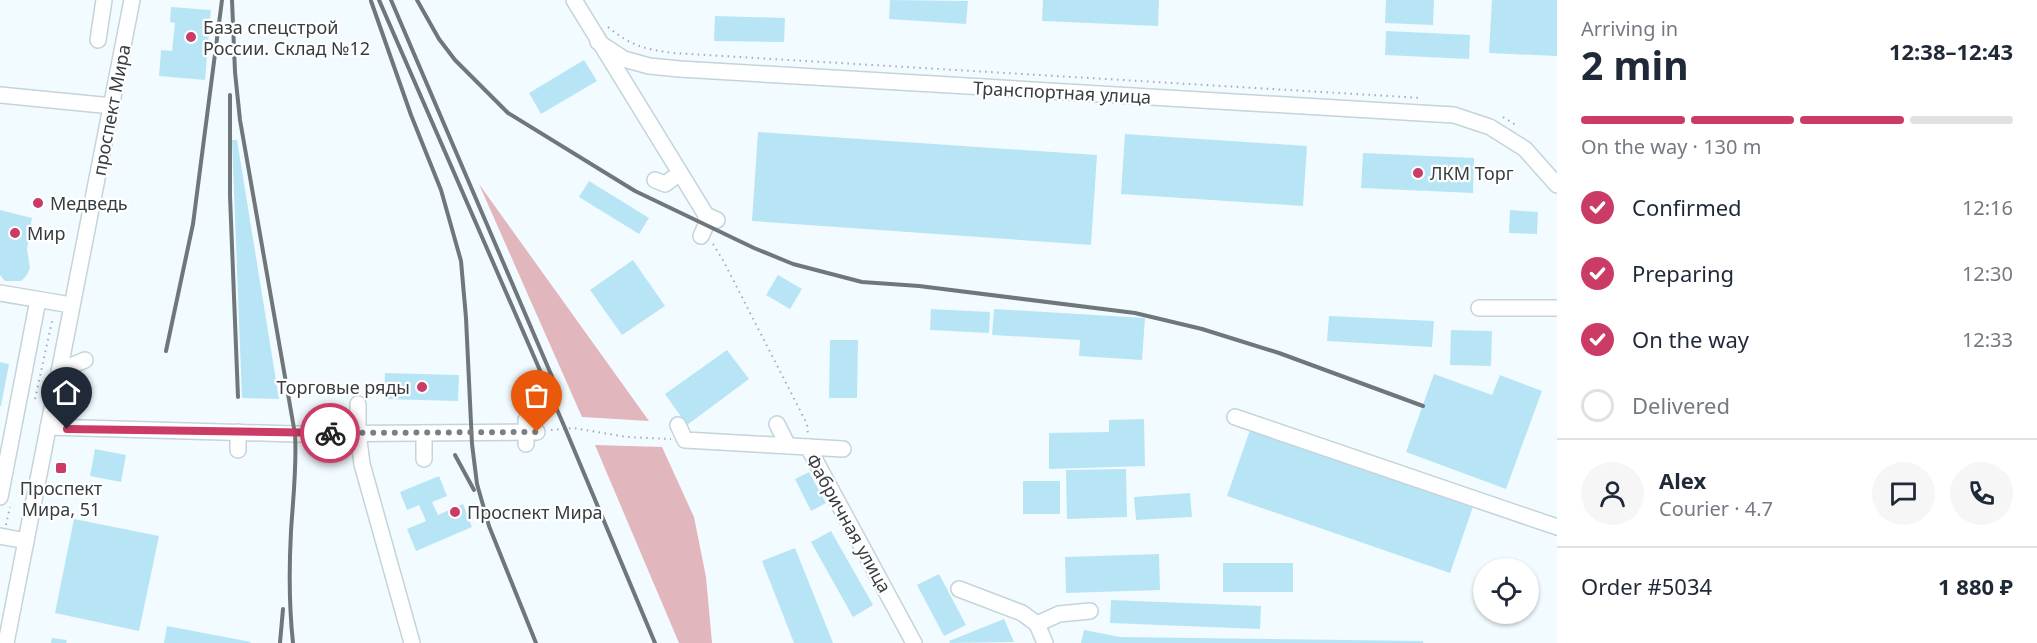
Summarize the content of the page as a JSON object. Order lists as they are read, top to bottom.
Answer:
{
  "streets": {
    "street": ["Транспортная улица", "проспект Мира", "Фабричная улица"]
  },
  "places": {
    "other": [
      "База спецстрой России. Склад №12",
      "ЛКМ Торг",
      "Медведь",
      "Мир",
      "Торговые ряды",
      "Проспект Мира"
    ],
    "transit": ["Проспект Мира, 51"]
  },
  "page": {
    "heading": ["2 min", "Arriving in", "12:38–12:43"],
    "panel": [
      "Alex",
      "Courier · 4.7",
      "Order #5034",
      "1 880 ₽"
    ],
    "bar": "On the way · 130 m",
    "list": [
      ["Confirmed", "12:16"],
      ["Preparing", "12:30"],
      ["On the way", "12:33"],
      "Delivered"
    ]
  }
}
